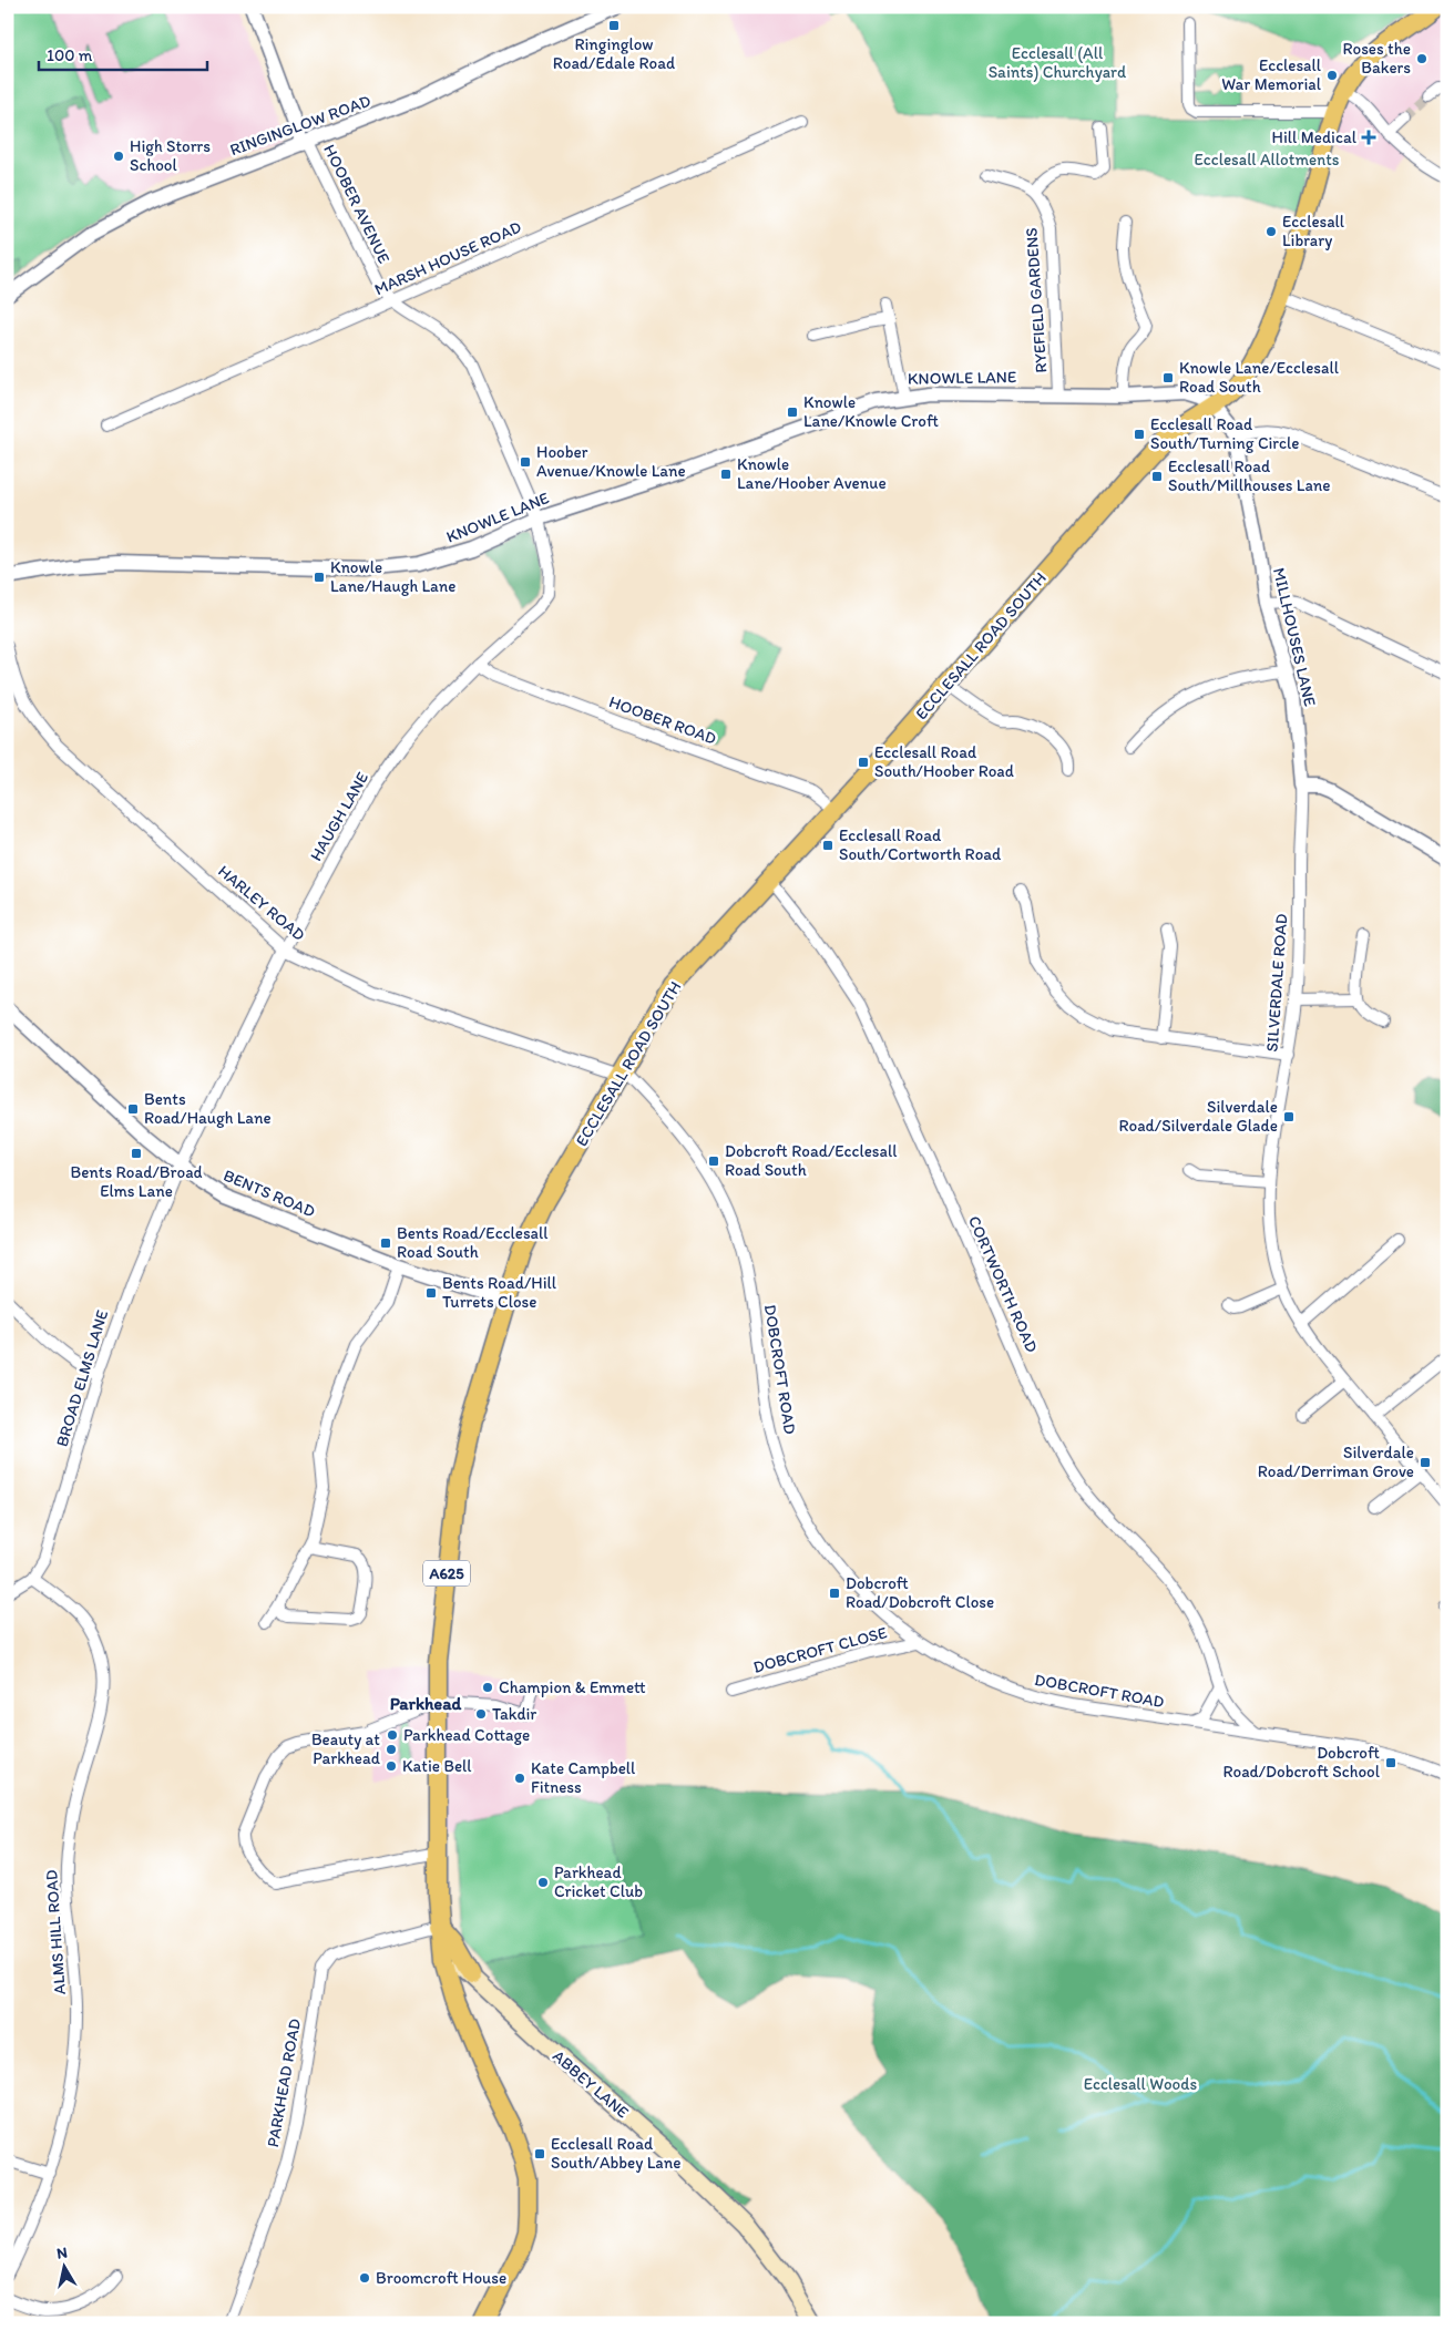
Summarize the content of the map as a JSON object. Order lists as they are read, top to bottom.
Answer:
{
  "streets": {
    "main road": ["ECCLESALL ROAD SOUTH", "A625", "ABBEY LANE"],
    "street": [
      "RINGINGLOW ROAD",
      "HOOBER AVENUE",
      "MARSH HOUSE ROAD",
      "RYEFIELD GARDENS",
      "KNOWLE LANE",
      "MILLHOUSES LANE",
      "HOOBER ROAD",
      "HAUGH LANE",
      "HARLEY ROAD",
      "SILVERDALE ROAD",
      "BENTS ROAD",
      "CORTWORTH ROAD",
      "DOBCROFT ROAD",
      "BROAD ELMS LANE",
      "DOBCROFT CLOSE",
      "ALMS HILL ROAD",
      "PARKHEAD ROAD"
    ]
  },
  "crossings": [
    ["RINGINGLOW ROAD", "HOOBER AVENUE"],
    ["HOOBER AVENUE", "MARSH HOUSE ROAD"],
    ["HOOBER AVENUE", "KNOWLE LANE"],
    ["HOOBER AVENUE", "HAUGH LANE"],
    ["RYEFIELD GARDENS", "KNOWLE LANE"],
    ["KNOWLE LANE", "MILLHOUSES LANE"],
    ["KNOWLE LANE", "ECCLESALL ROAD SOUTH"],
    ["KNOWLE LANE", "HAUGH LANE"],
    ["MILLHOUSES LANE", "ECCLESALL ROAD SOUTH"],
    ["MILLHOUSES LANE", "SILVERDALE ROAD"],
    ["ECCLESALL ROAD SOUTH", "HOOBER ROAD"],
    ["ECCLESALL ROAD SOUTH", "HARLEY ROAD"],
    ["ECCLESALL ROAD SOUTH", "BENTS ROAD"],
    ["ECCLESALL ROAD SOUTH", "CORTWORTH ROAD"],
    ["ECCLESALL ROAD SOUTH", "DOBCROFT ROAD"],
    ["ECCLESALL ROAD SOUTH", "PARKHEAD ROAD"],
    ["ECCLESALL ROAD SOUTH", "ABBEY LANE"],
    ["HOOBER ROAD", "HAUGH LANE"],
    ["HAUGH LANE", "HARLEY ROAD"],
    ["HAUGH LANE", "BENTS ROAD"],
    ["HAUGH LANE", "BROAD ELMS LANE"],
    ["HARLEY ROAD", "DOBCROFT ROAD"],
    ["BENTS ROAD", "BROAD ELMS LANE"],
    ["CORTWORTH ROAD", "DOBCROFT ROAD"],
    ["DOBCROFT ROAD", "DOBCROFT CLOSE"],
    ["BROAD ELMS LANE", "ALMS HILL ROAD"]
  ],
  "districts": ["Parkhead"],
  "parks": ["Ecclesall (All Saints) Churchyard", "Ecclesall Allotments", "Ecclesall Woods"],
  "places": {
    "transit": [
      "Ringinglow Road/Edale Road",
      "Knowle Lane/Ecclesall Road South",
      "Knowle Lane/Knowle Croft",
      "Ecclesall Road South/Turning Circle",
      "Hoober Avenue/Knowle Lane",
      "Knowle Lane/Hoober Avenue",
      "Ecclesall Road South/Millhouses Lane",
      "Knowle Lane/Haugh Lane",
      "Ecclesall Road South/Hoober Road",
      "Ecclesall Road South/Cortworth Road",
      "Bents Road/Haugh Lane",
      "Silverdale Road/Silverdale Glade",
      "Bents Road/Broad Elms Lane",
      "Dobcroft Road/Ecclesall Road South",
      "Bents Road/Ecclesall Road South",
      "Bents Road/Hill Turrets Close",
      "Silverdale Road/Derriman Grove",
      "Dobcroft Road/Dobcroft Close",
      "Dobcroft Road/Dobcroft School",
      "Ecclesall Road South/Abbey Lane"
    ],
    "other": [
      "Roses the Bakers",
      "Ecclesall War Memorial",
      "High Storrs School",
      "Ecclesall Library",
      "Champion & Emmett",
      "Takdir",
      "Parkhead Cottage",
      "Beauty at Parkhead",
      "Katie Bell",
      "Kate Campbell Fitness",
      "Parkhead Cricket Club",
      "Broomcroft House"
    ],
    "health": ["Hill Medical"]
  },
  "scale_bar": "100 m",
  "north": "top"
}
